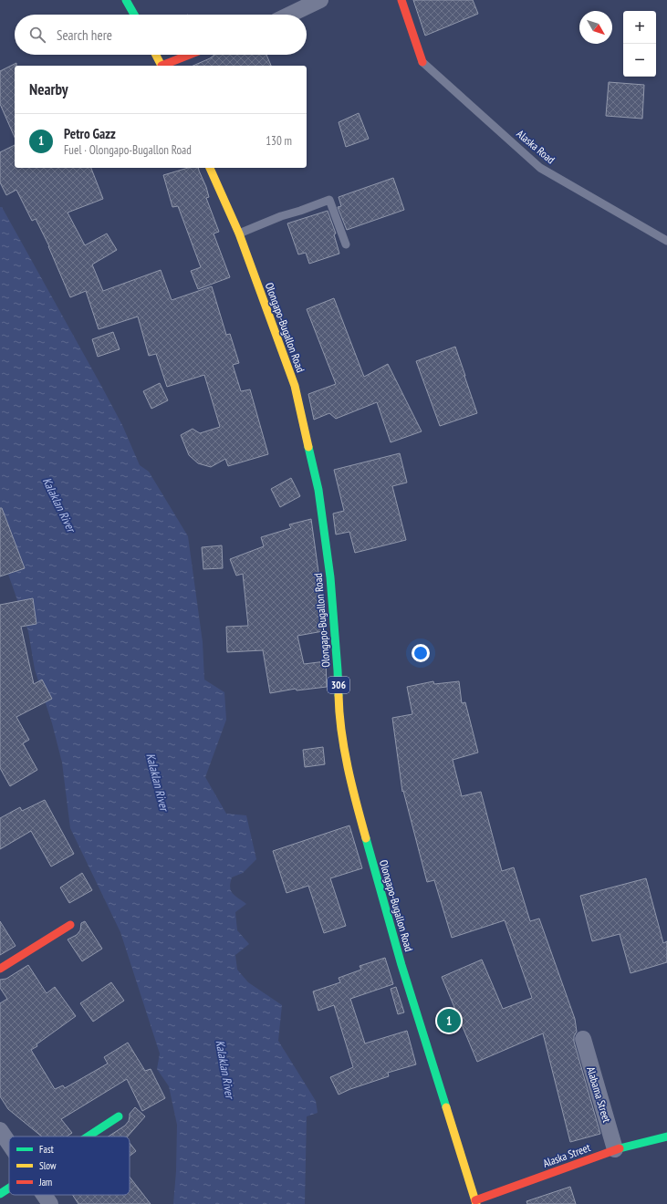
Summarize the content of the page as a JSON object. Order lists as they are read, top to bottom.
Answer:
{
  "streets": {
    "main road": ["Olongapo-Bugallon Road", "306", "Alaska Street"],
    "street": ["Alabama Street"],
    "lane": ["Alaska Road"]
  },
  "crossings": [
    ["Olongapo-Bugallon Road", "Alaska Street"],
    ["Alabama Street", "Alaska Street"]
  ],
  "water": ["Kalaklan River"],
  "legend": ["Fast", "Slow", "Jam"],
  "north": "bottom right",
  "page": {
    "map_buttons": ["+", "−"],
    "search": "Search here",
    "heading": "Nearby",
    "list": [
      {
        "mark": "1",
        "name": "Petro Gazz",
        "note": "Fuel · Olongapo-Bugallon Road",
        "value": "130 m"
      }
    ],
    "pins": "1"
  }
}
